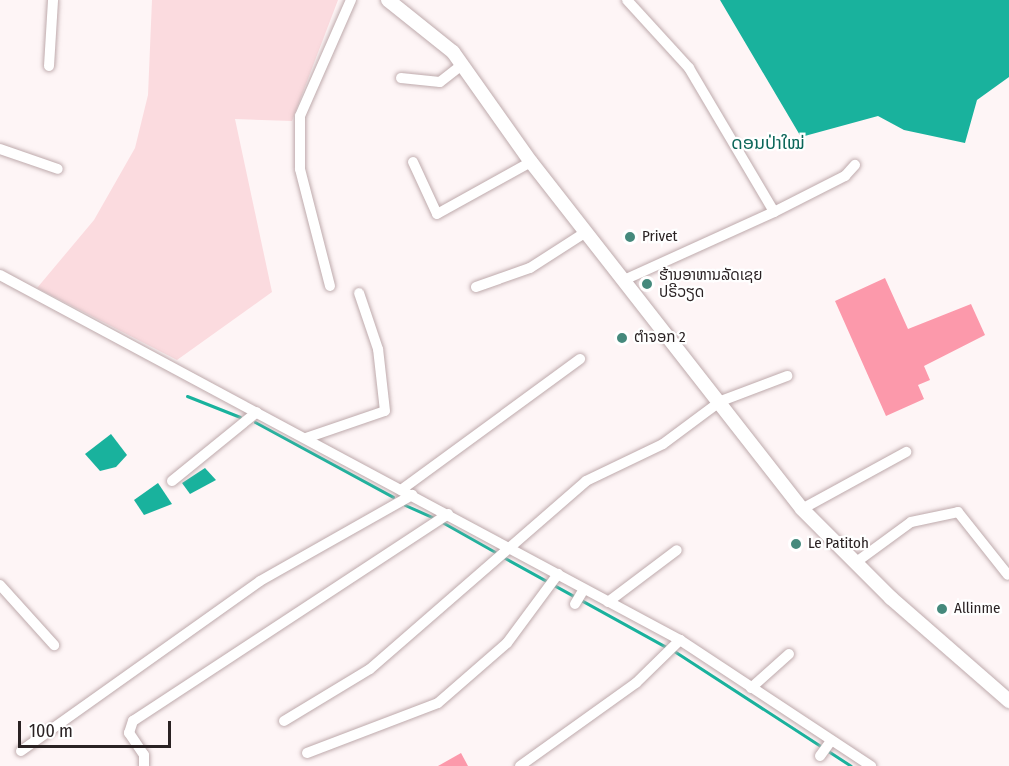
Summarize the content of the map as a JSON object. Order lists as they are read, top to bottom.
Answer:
{
  "districts": ["ດອນປ່າໃໝ່"],
  "places": [
    "Privet",
    "ຮ້ານອາຫານລັດເຊຍ ປຣີວຽດ",
    "ຕຳຈອກ 2",
    "Le Patitoh",
    "Allinme"
  ],
  "scale_bar": "100 m"
}
